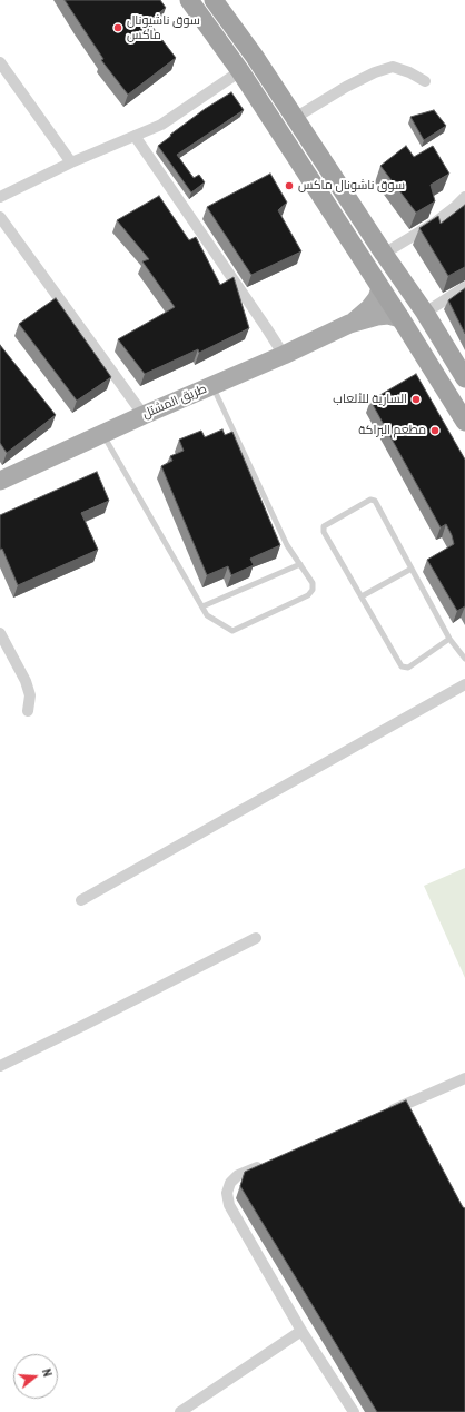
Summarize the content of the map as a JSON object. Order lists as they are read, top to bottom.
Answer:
{
  "streets": {
    "main road": ["طريق المشتل"]
  },
  "places": [
    "سوق ناشيونال ماكس",
    "سوق ناشونال ماكس",
    "السارية للألعاب",
    "مطعم البراكة"
  ],
  "north": "right"
}
